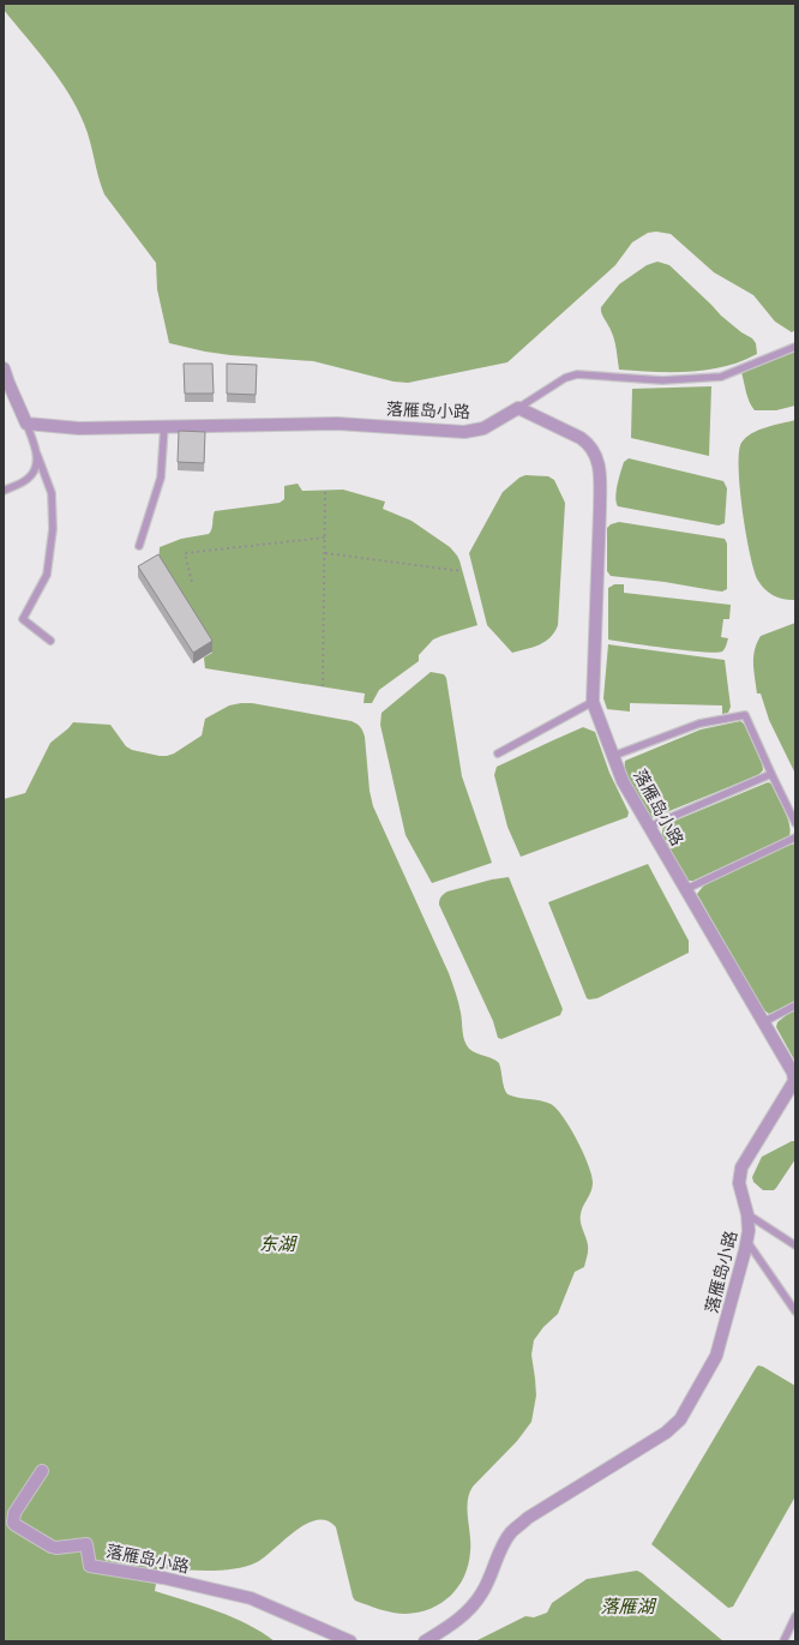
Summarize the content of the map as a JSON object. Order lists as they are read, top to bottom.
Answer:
{
  "streets": {
    "street": ["落雁岛小路"]
  },
  "water": ["东湖", "落雁湖"]
}
